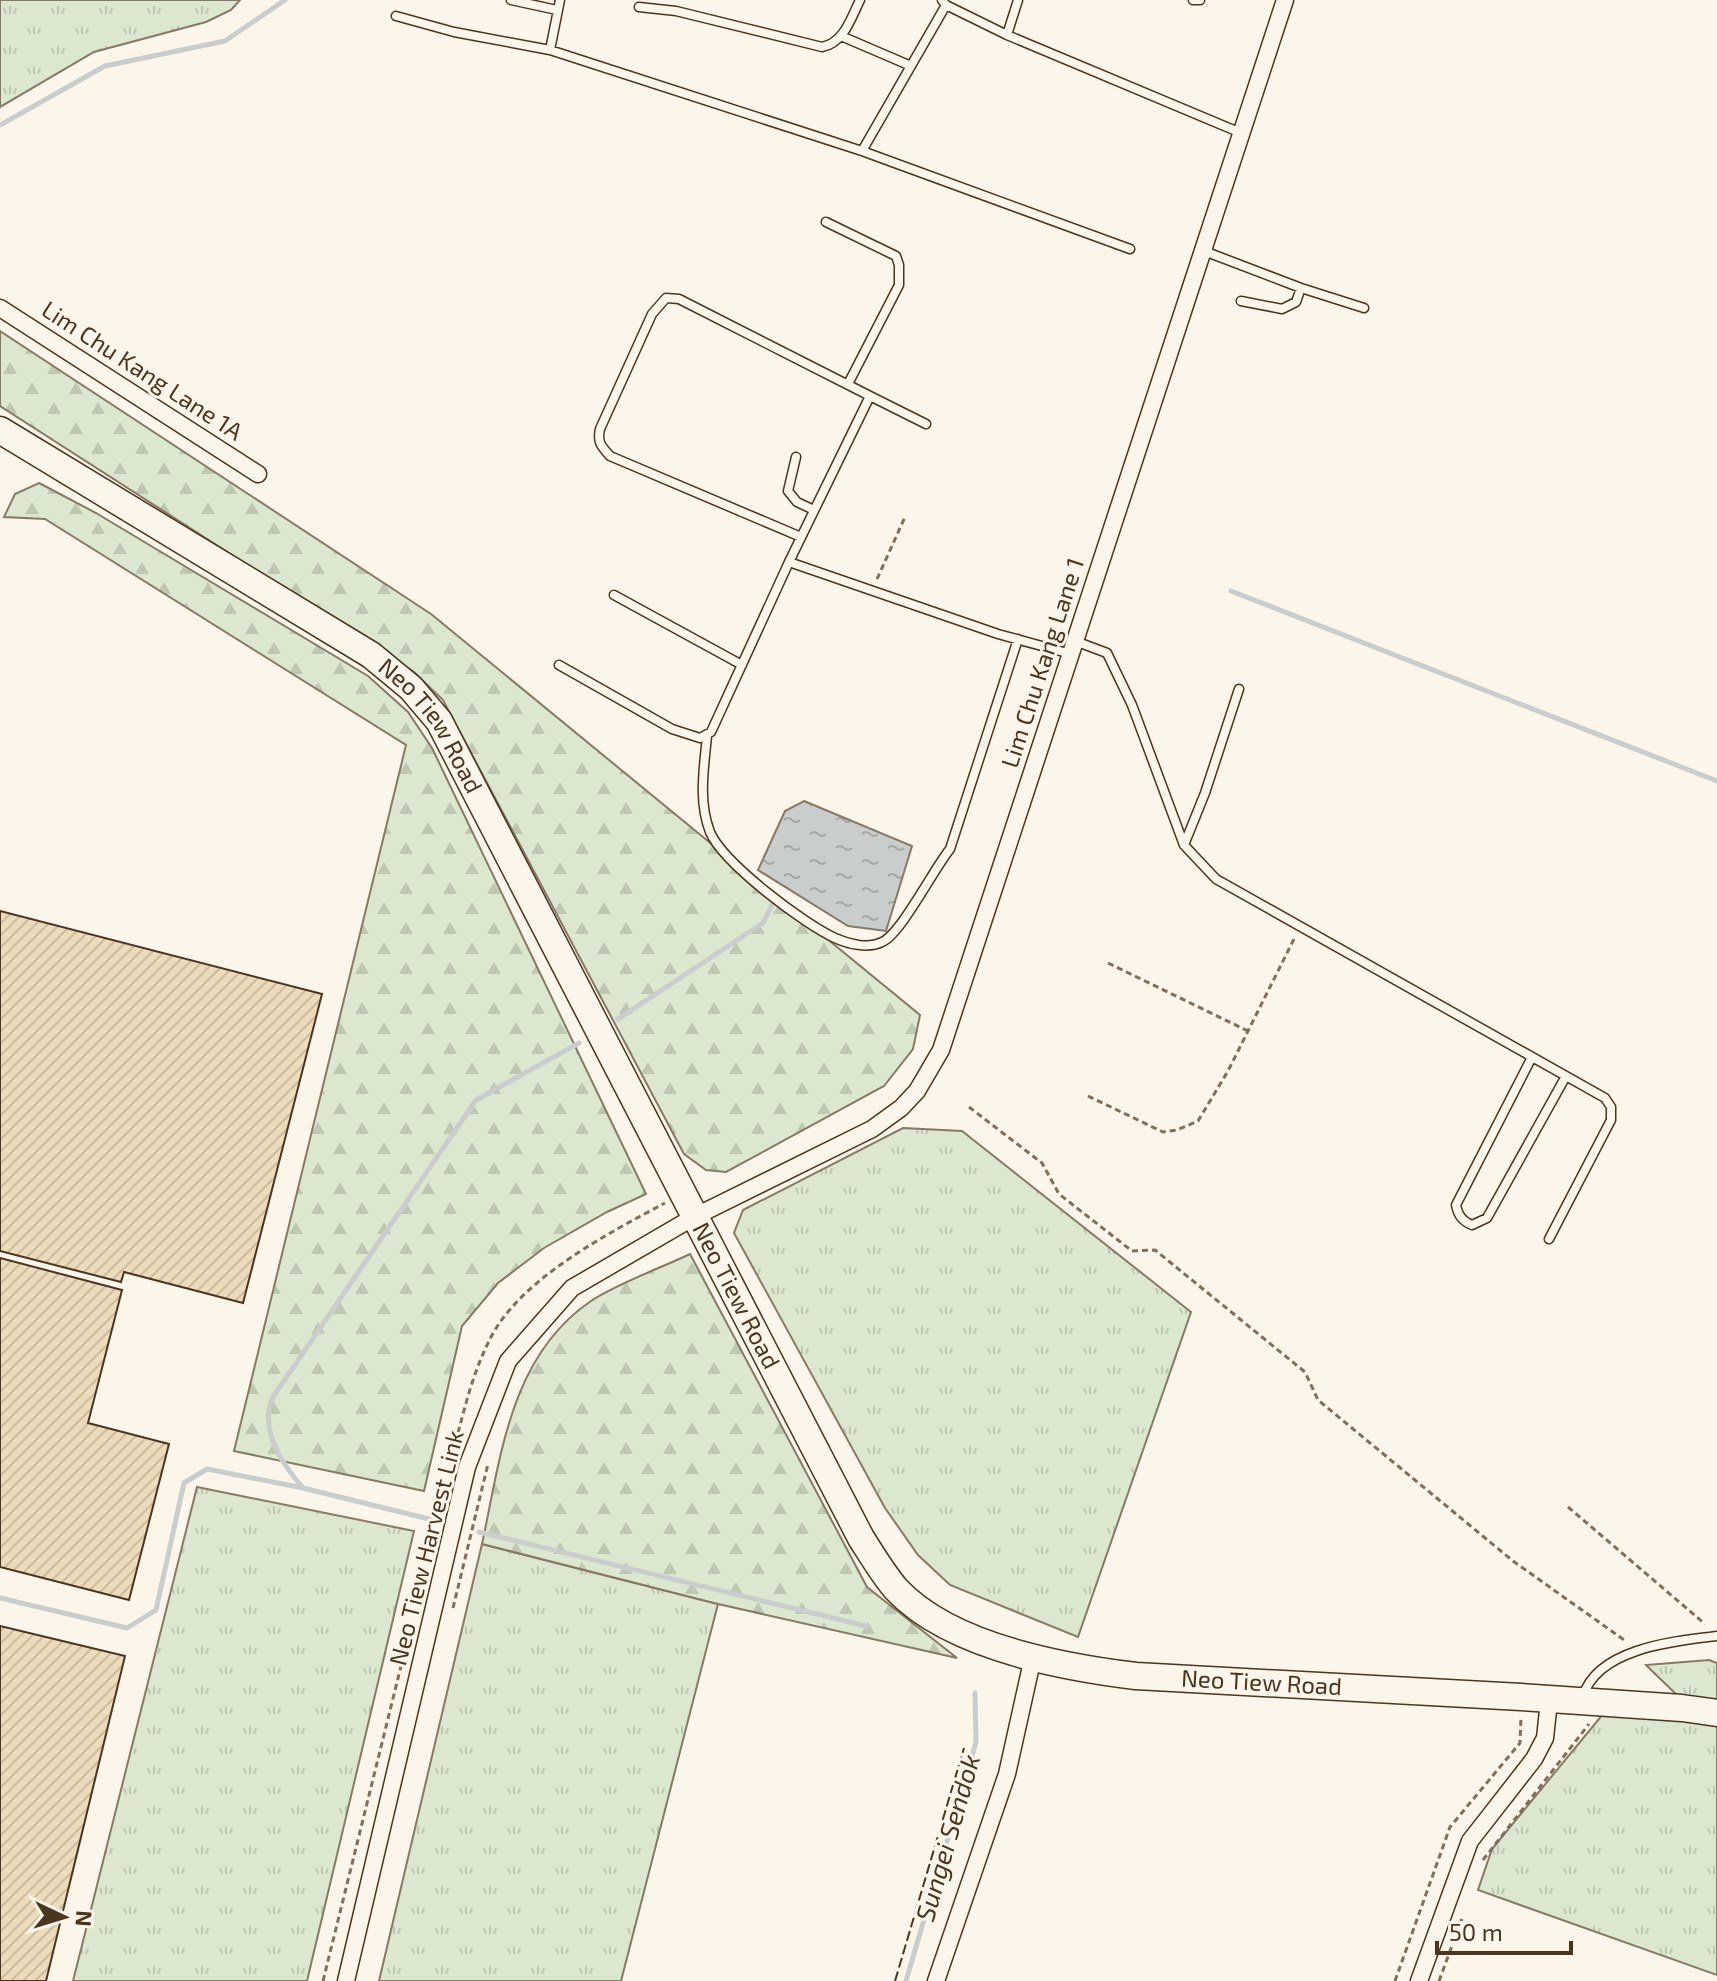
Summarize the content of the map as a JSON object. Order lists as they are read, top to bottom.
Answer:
{
  "streets": {
    "main road": ["Neo Tiew Road"],
    "street": ["Lim Chu Kang Lane 1A", "Lim Chu Kang Lane 1", "Neo Tiew Harvest Link"]
  },
  "crossings": [
    ["Lim Chu Kang Lane 1", "Neo Tiew Road"],
    ["Lim Chu Kang Lane 1", "Neo Tiew Harvest Link"],
    ["Neo Tiew Road", "Neo Tiew Harvest Link"]
  ],
  "water": ["Sungei Sendok"],
  "scale_bar": "50 m",
  "north": "right"
}
